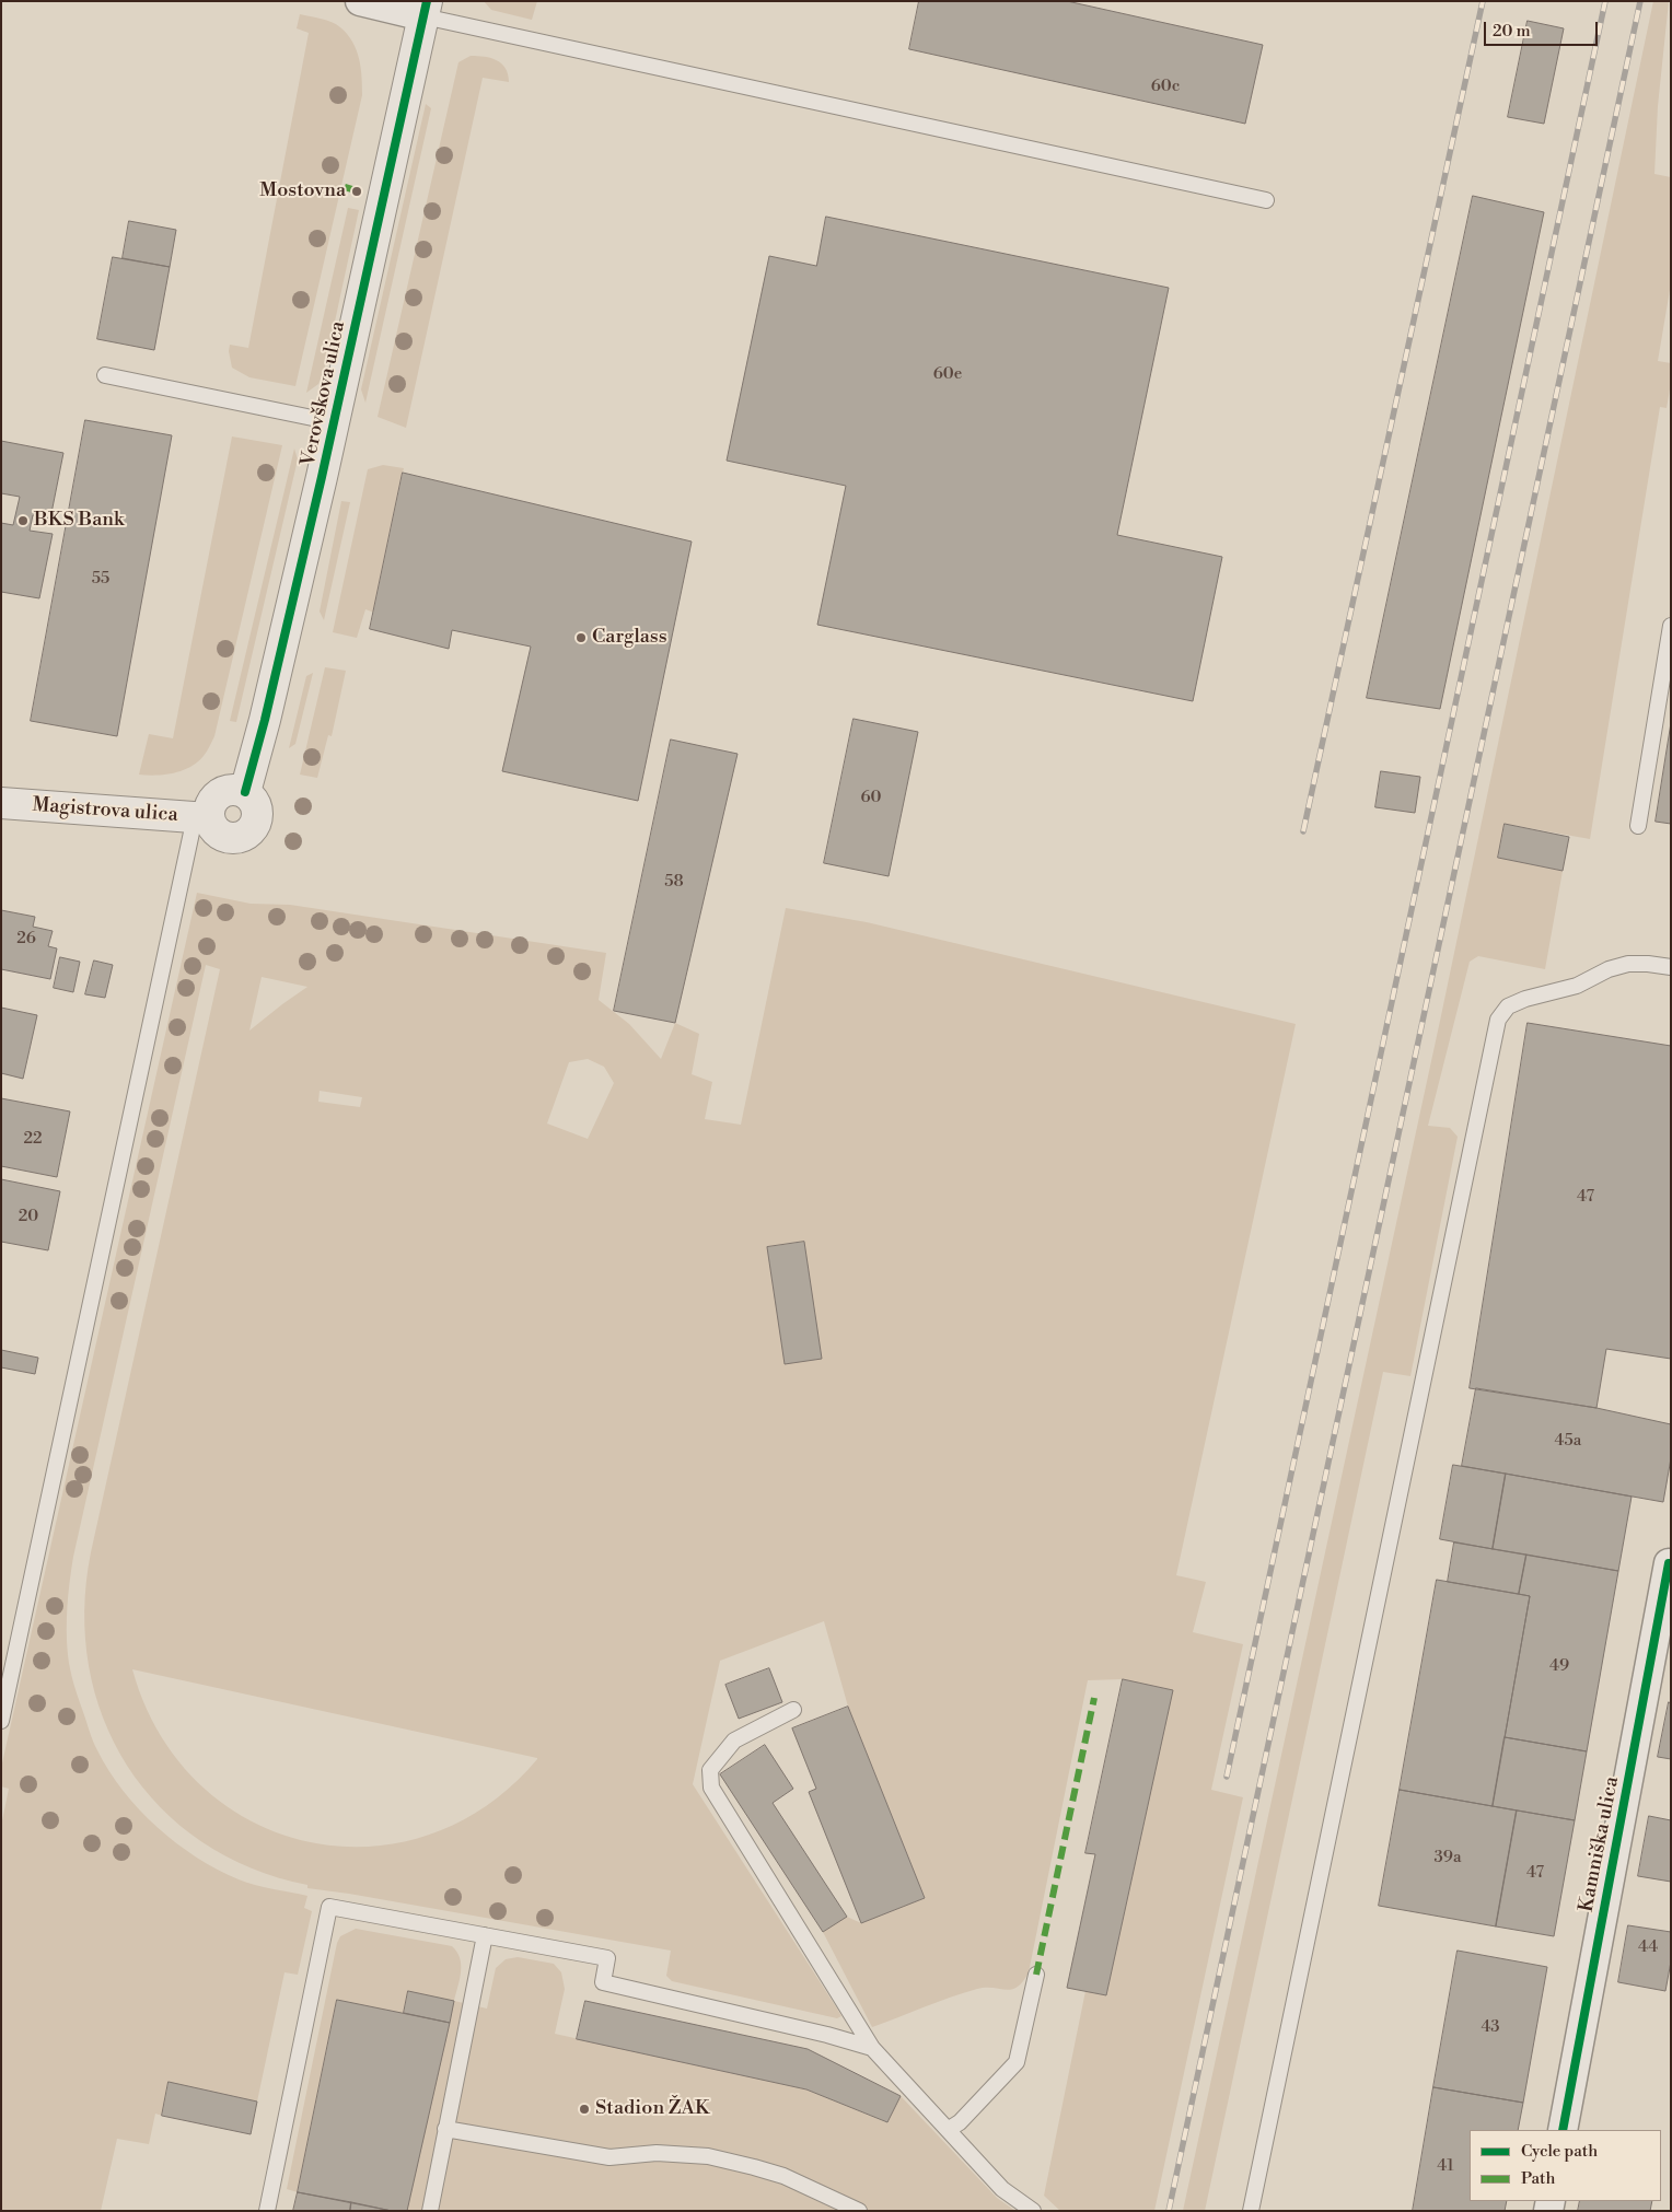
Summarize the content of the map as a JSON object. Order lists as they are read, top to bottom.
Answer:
{
  "streets": {
    "street": ["Verovškova ulica", "Magistrova ulica", "Kamniška ulica"]
  },
  "crossings": [
    ["Verovškova ulica", "Magistrova ulica"]
  ],
  "places": [
    "Mostovna",
    "BKS Bank",
    "Carglass",
    "Stadion ŽAK"
  ],
  "house_numbers": [
    "60c",
    "60e",
    "55",
    "60",
    "58",
    "26",
    "22",
    "47",
    "20",
    "45a",
    "49",
    "39a",
    "47",
    "44",
    "43",
    "41"
  ],
  "legend": ["Cycle path", "Path"],
  "scale_bar": "20 m"
}
